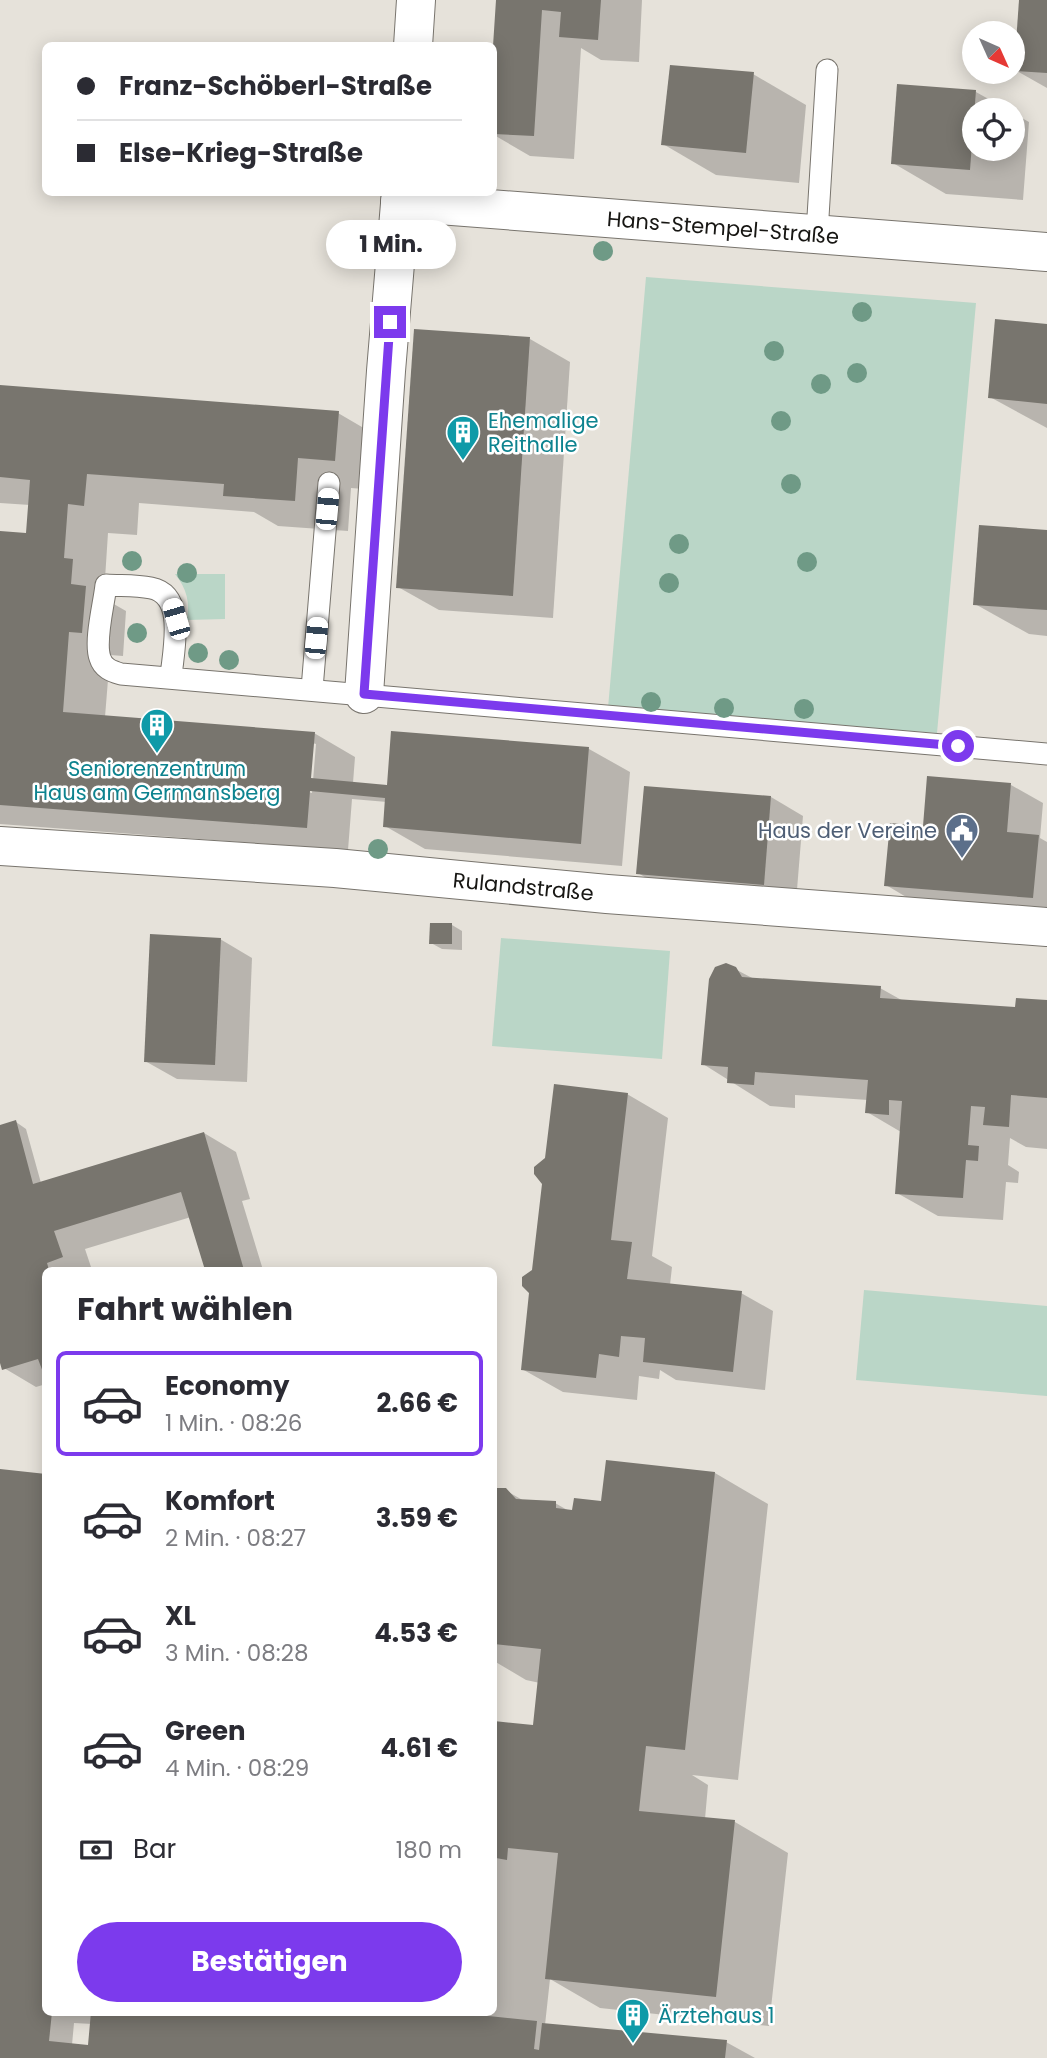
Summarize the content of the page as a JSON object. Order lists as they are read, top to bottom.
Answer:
{
  "streets": {
    "street": ["Hans-Stempel-Straße", "Rulandstraße"]
  },
  "places": {
    "building": ["Ehemalige Reithalle", "Seniorenzentrum Haus am Germansberg", "Ärztehaus 1"],
    "public building": ["Haus der Vereine"]
  },
  "north": "bottom right",
  "page": {
    "banner": ["Franz-Schöberl-Straße", "Else-Krieg-Straße"],
    "bubble": "1 Min.",
    "heading": "Fahrt wählen",
    "list": [
      {
        "name": "Economy",
        "note": "1 Min. · 08:26",
        "value": "2.66 €"
      },
      {
        "name": "Komfort",
        "note": "2 Min. · 08:27",
        "value": "3.59 €"
      },
      {
        "name": "XL",
        "note": "3 Min. · 08:28",
        "value": "4.53 €"
      },
      {
        "name": "Green",
        "note": "4 Min. · 08:29",
        "value": "4.61 €"
      }
    ],
    "pay": ["Bar", "180 m"],
    "buttons": "Bestätigen"
  }
}
